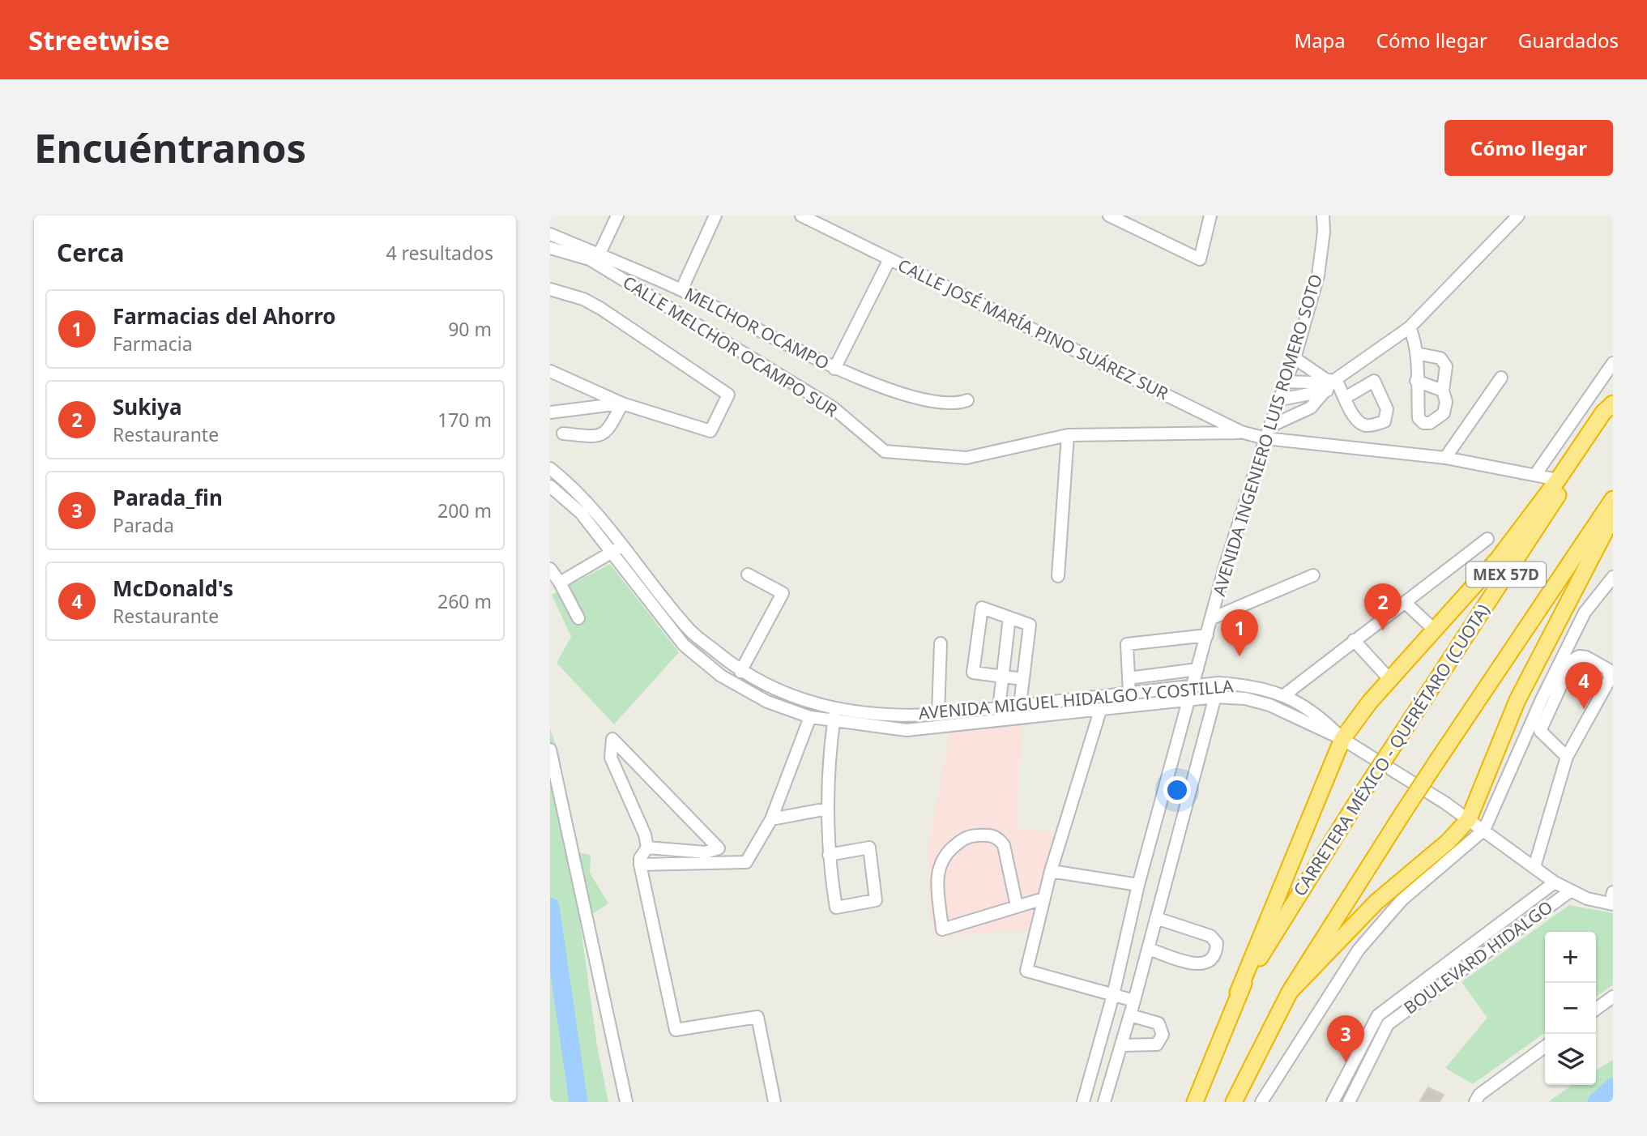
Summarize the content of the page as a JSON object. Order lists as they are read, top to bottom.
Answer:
{
  "streets": {
    "highway": ["MEX 57D", "CARRETERA MÉXICO - QUERÉTARO (CUOTA)"],
    "street": [
      "MELCHOR OCAMPO",
      "CALLE JOSÉ MARÍA PINO SUÁREZ SUR",
      "CALLE MELCHOR OCAMPO SUR",
      "AVENIDA INGENIERO LUIS ROMERO SOTO",
      "AVENIDA MIGUEL HIDALGO Y COSTILLA",
      "BOULEVARD HIDALGO"
    ]
  },
  "crossings": [
    ["CALLE JOSÉ MARÍA PINO SUÁREZ SUR", "CALLE MELCHOR OCAMPO SUR"],
    ["CALLE JOSÉ MARÍA PINO SUÁREZ SUR", "AVENIDA INGENIERO LUIS ROMERO SOTO"],
    ["AVENIDA INGENIERO LUIS ROMERO SOTO", "AVENIDA MIGUEL HIDALGO Y COSTILLA"],
    ["AVENIDA MIGUEL HIDALGO Y COSTILLA", "BOULEVARD HIDALGO"]
  ],
  "page": {
    "header": "Streetwise",
    "nav": ["Mapa", "Cómo llegar", "Guardados"],
    "buttons": "Cómo llegar",
    "title": "Encuéntranos",
    "heading": ["Cerca", "4 resultados"],
    "list": [
      {
        "mark": "1",
        "name": "Farmacias del Ahorro",
        "note": "Farmacia",
        "value": "90 m"
      },
      {
        "mark": "2",
        "name": "Sukiya",
        "note": "Restaurante",
        "value": "170 m"
      },
      {
        "mark": "3",
        "name": "Parada_fin",
        "note": "Parada",
        "value": "200 m"
      },
      {
        "mark": "4",
        "name": "McDonald's",
        "note": "Restaurante",
        "value": "260 m"
      }
    ],
    "pins": [
      "2",
      "1",
      "4",
      "3"
    ],
    "map_buttons": ["+", "−"]
  }
}
